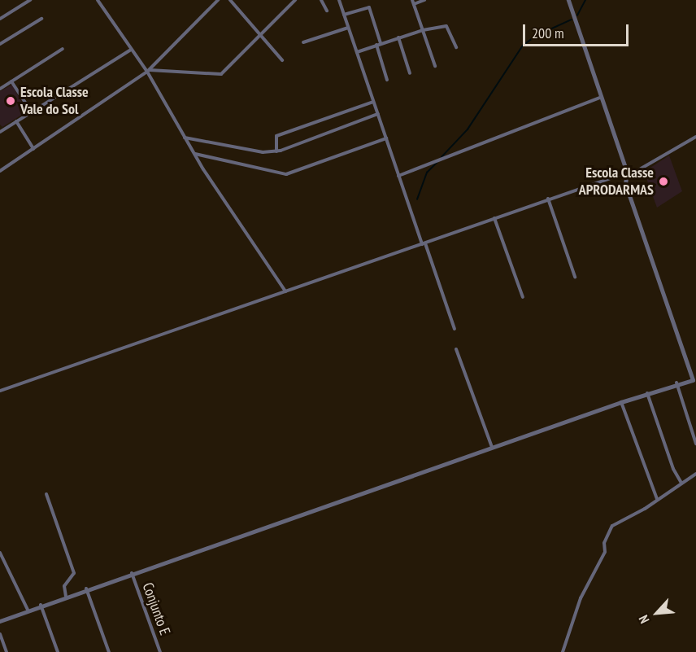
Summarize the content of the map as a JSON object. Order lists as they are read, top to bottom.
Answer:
{
  "streets": {
    "street": ["Conjunto E"]
  },
  "places": ["Escola Classe Vale do Sol", "Escola Classe APRODARMAS"],
  "scale_bar": "200 m",
  "north": "bottom left"
}
